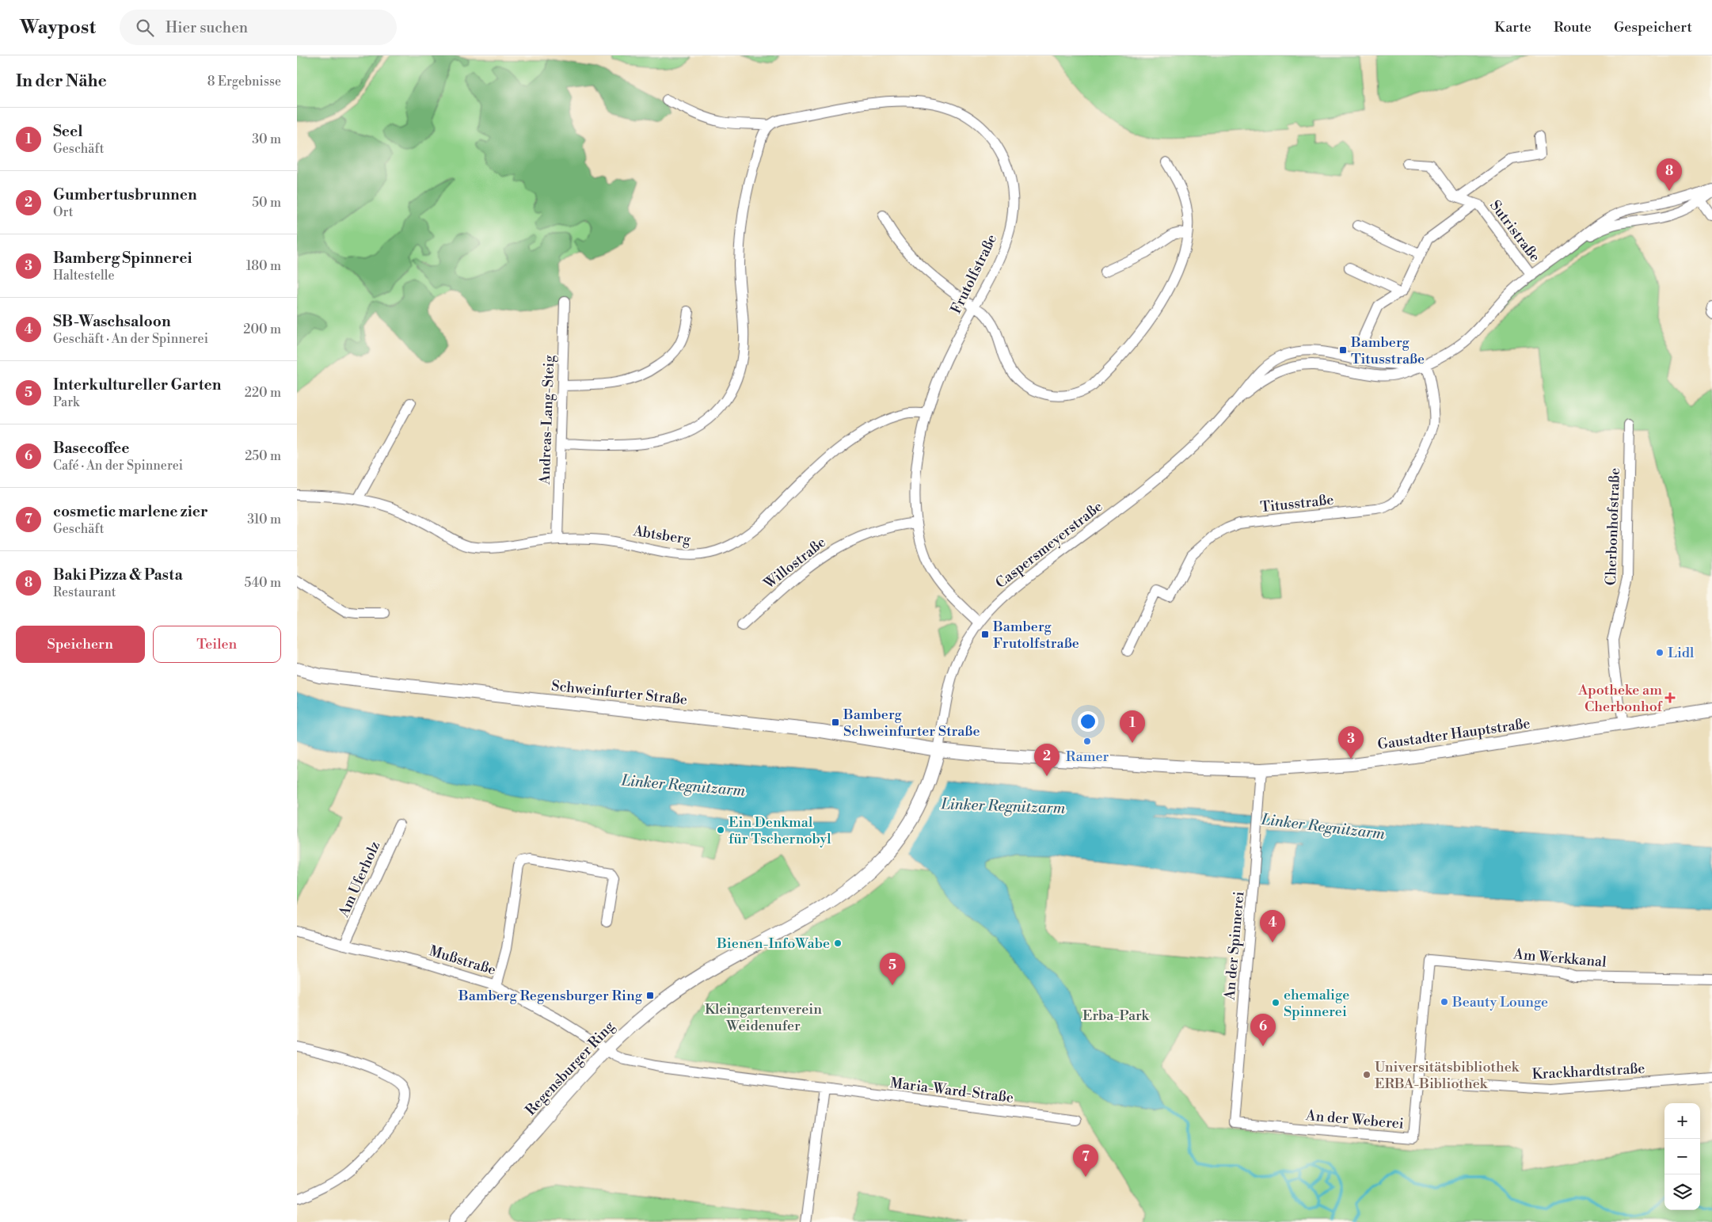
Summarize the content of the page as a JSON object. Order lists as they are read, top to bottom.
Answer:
{
  "streets": {
    "street": [
      "Sutristraße",
      "Frutolfstraße",
      "Andreas-Lang-Steig",
      "Titusstraße",
      "Cherbonhofstraße",
      "Abtsberg",
      "Caspersmeyerstraße",
      "Willostraße",
      "Schweinfurter Straße",
      "Gaustadter Hauptstraße",
      "Am Uferholz",
      "An der Spinnerei",
      "Am Werkkanal",
      "Mußstraße",
      "Regensburger Ring",
      "Krackhardtstraße",
      "Maria-Ward-Straße",
      "An der Weberei"
    ]
  },
  "crossings": [
    ["Sutristraße", "Caspersmeyerstraße"],
    ["Frutolfstraße", "Abtsberg"],
    ["Frutolfstraße", "Caspersmeyerstraße"],
    ["Frutolfstraße", "Willostraße"],
    ["Andreas-Lang-Steig", "Abtsberg"],
    ["Titusstraße", "Caspersmeyerstraße"],
    ["Cherbonhofstraße", "Gaustadter Hauptstraße"],
    ["Caspersmeyerstraße", "Schweinfurter Straße"],
    ["Caspersmeyerstraße", "Gaustadter Hauptstraße"],
    ["Caspersmeyerstraße", "Regensburger Ring"],
    ["Schweinfurter Straße", "Gaustadter Hauptstraße"],
    ["Schweinfurter Straße", "Regensburger Ring"],
    ["Gaustadter Hauptstraße", "An der Spinnerei"],
    ["Gaustadter Hauptstraße", "Regensburger Ring"],
    ["Am Uferholz", "Mußstraße"],
    ["An der Spinnerei", "An der Weberei"],
    ["Am Werkkanal", "An der Weberei"],
    ["Mußstraße", "Regensburger Ring"],
    ["Mußstraße", "Maria-Ward-Straße"],
    ["Regensburger Ring", "Maria-Ward-Straße"],
    ["Krackhardtstraße", "An der Weberei"]
  ],
  "water": ["Linker Regnitzarm"],
  "parks": ["Kleingartenverein Weidenufer", "Erba-Park"],
  "places": {
    "transit": [
      "Bamberg Titusstraße",
      "Bamberg Frutolfstraße",
      "Bamberg Schweinfurter Straße",
      "Bamberg Regensburger Ring"
    ],
    "other": [
      "Lidl",
      "Ramer",
      "Ein Denkmal für Tschernobyl",
      "Bienen-InfoWabe",
      "Beauty Lounge",
      "ehemalige Spinnerei",
      "Universitätsbibliothek ERBA-Bibliothek"
    ],
    "health": ["Apotheke am Cherbonhof"]
  },
  "page": {
    "header": "Waypost",
    "search": "Hier suchen",
    "nav": ["Karte", "Route", "Gespeichert"],
    "heading": ["In der Nähe", "8 Ergebnisse"],
    "list": [
      {
        "mark": "1",
        "name": "Seel",
        "note": "Geschäft",
        "value": "30 m"
      },
      {
        "mark": "2",
        "name": "Gumbertusbrunnen",
        "note": "Ort",
        "value": "50 m"
      },
      {
        "mark": "3",
        "name": "Bamberg Spinnerei",
        "note": "Haltestelle",
        "value": "180 m"
      },
      {
        "mark": "4",
        "name": "SB-Waschsaloon",
        "note": "Geschäft · An der Spinnerei",
        "value": "200 m"
      },
      {
        "mark": "5",
        "name": "Interkultureller Garten",
        "note": "Park",
        "value": "220 m"
      },
      {
        "mark": "6",
        "name": "Basecoffee",
        "note": "Café · An der Spinnerei",
        "value": "250 m"
      },
      {
        "mark": "7",
        "name": "cosmetic marlene zier",
        "note": "Geschäft",
        "value": "310 m"
      },
      {
        "mark": "8",
        "name": "Baki Pizza & Pasta",
        "note": "Restaurant",
        "value": "540 m"
      }
    ],
    "pins": [
      "8",
      "1",
      "3",
      "2",
      "4",
      "5",
      "6",
      "7"
    ],
    "buttons": ["Speichern", "Teilen"],
    "map_buttons": ["+", "−"]
  }
}
